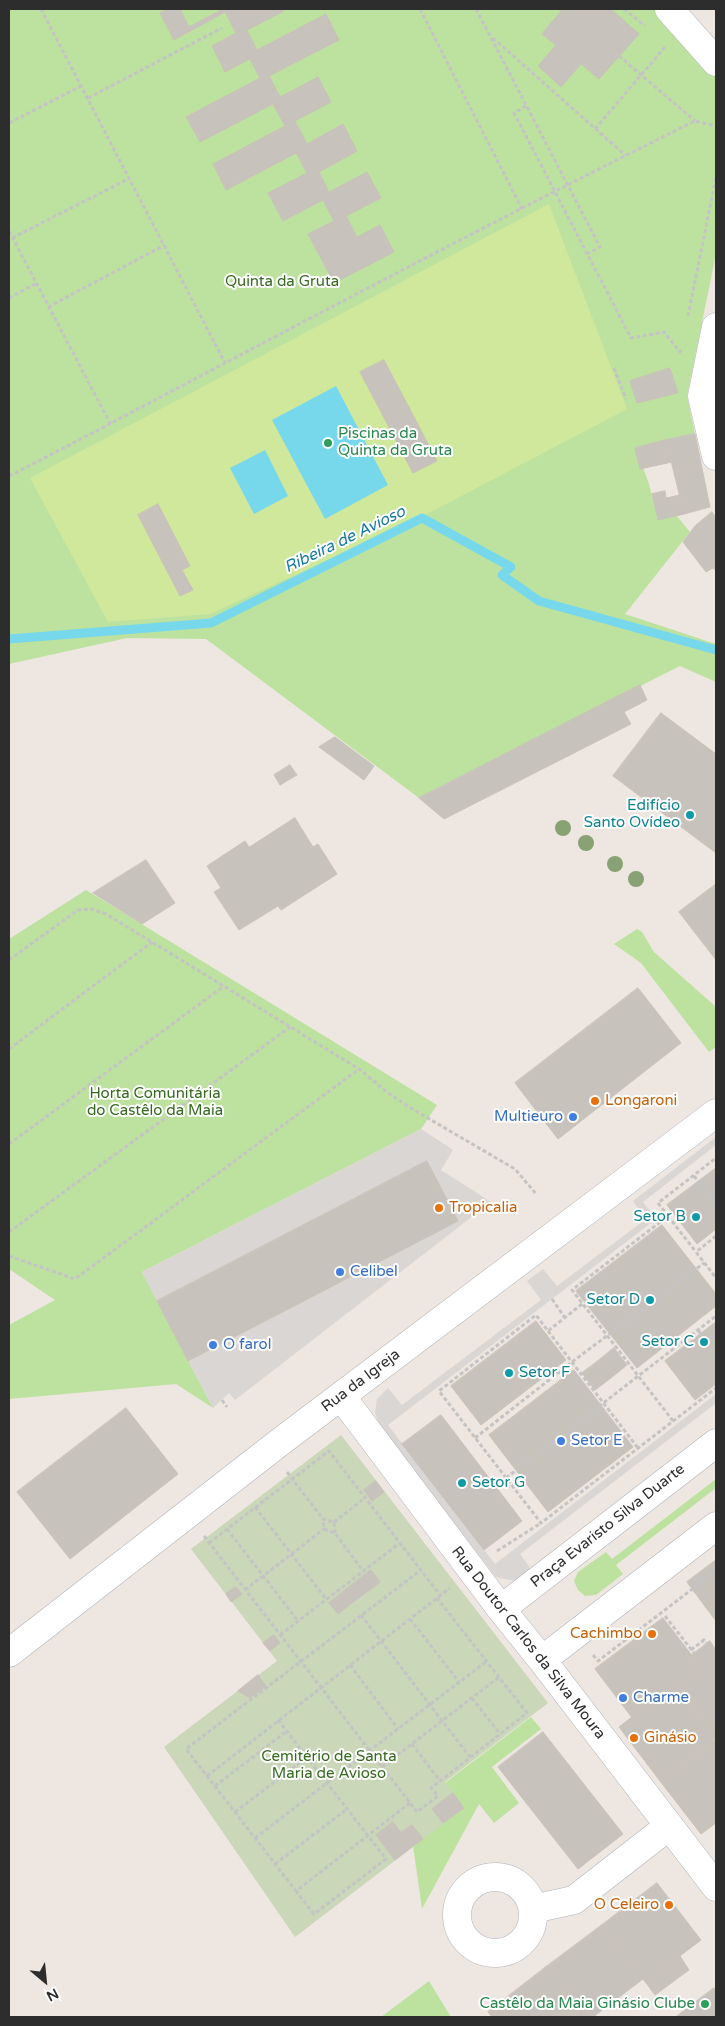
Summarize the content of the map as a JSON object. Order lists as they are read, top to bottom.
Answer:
{
  "streets": {
    "street": ["Rua da Igreja", "Praça Evaristo Silva Duarte", "Rua Doutor Carlos da Silva Moura"]
  },
  "crossings": [
    ["Rua da Igreja", "Rua Doutor Carlos da Silva Moura"],
    ["Praça Evaristo Silva Duarte", "Rua Doutor Carlos da Silva Moura"]
  ],
  "water": ["Ribeira de Avioso"],
  "parks": ["Quinta da Gruta", "Horta Comunitária do Castêlo da Maia", "Cemitério de Santa Maria de Avioso"],
  "places": [
    "Piscinas da Quinta da Gruta",
    "Edifício Santo Ovídeo",
    "Longaroni",
    "Multieuro",
    "Tropicalia",
    "Setor B",
    "Celibel",
    "Setor D",
    "Setor C",
    "O farol",
    "Setor F",
    "Setor E",
    "Setor G",
    "Cachimbo",
    "Charme",
    "Ginásio",
    "O Celeiro",
    "Castêlo da Maia Ginásio Clube"
  ],
  "north": "bottom right"
}
